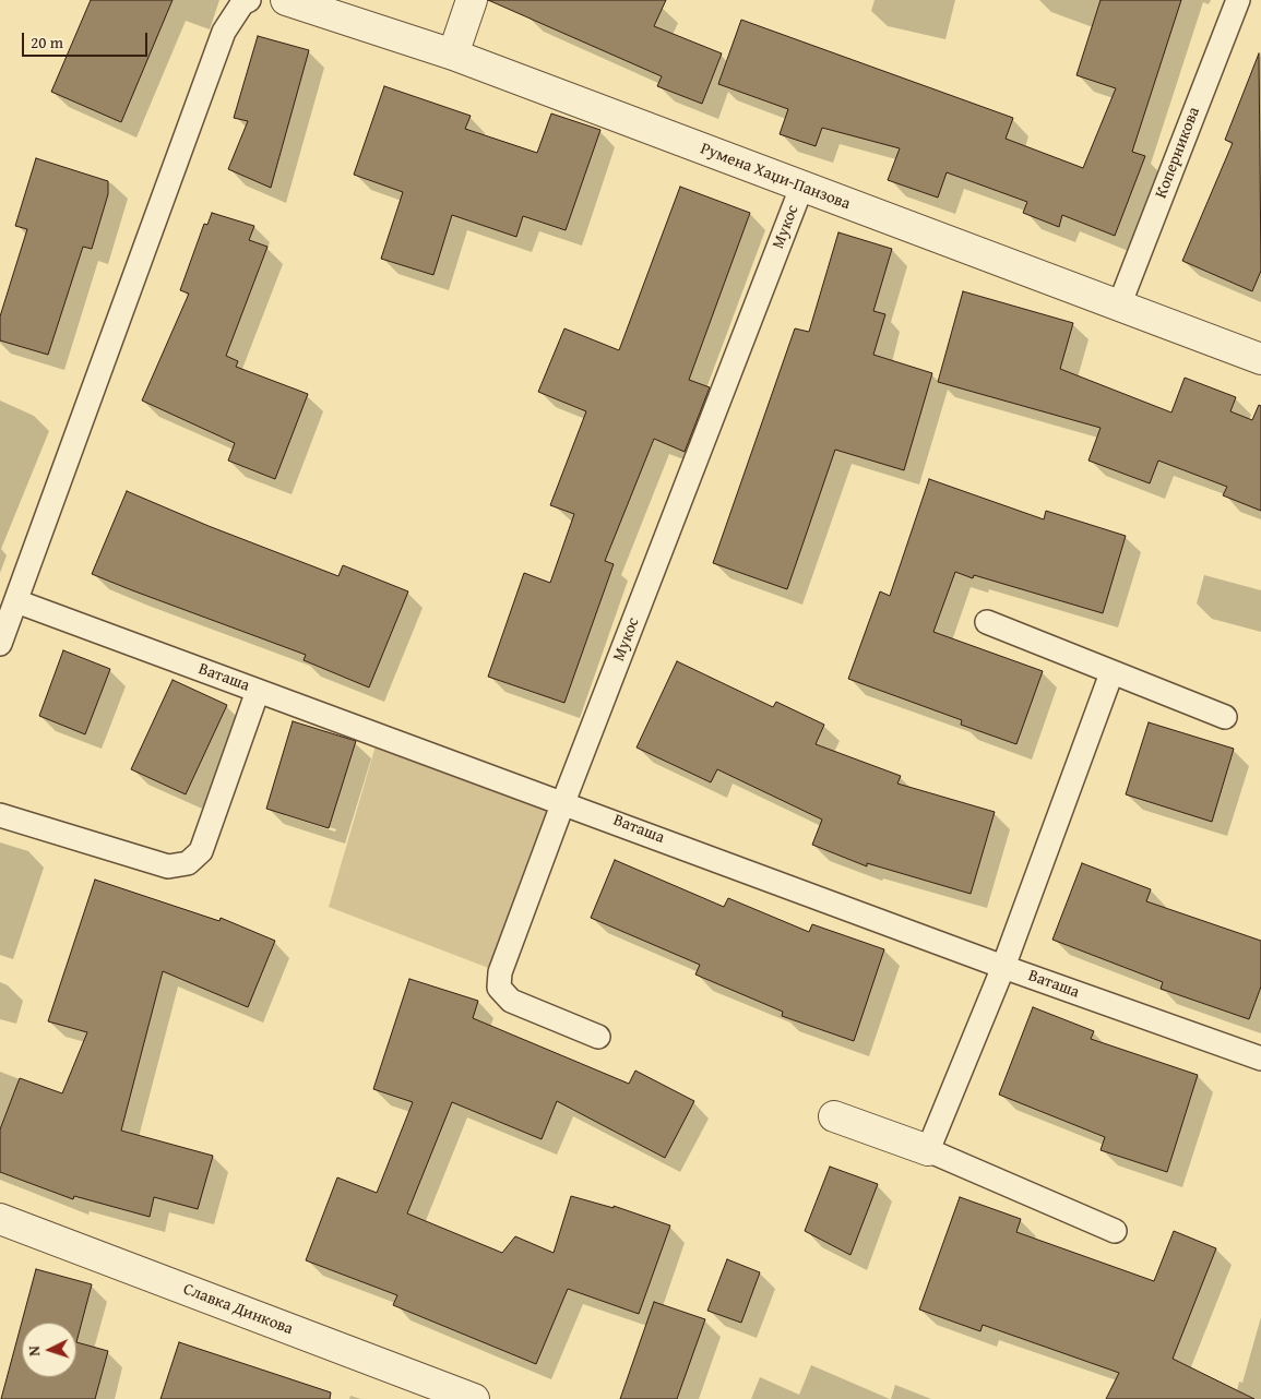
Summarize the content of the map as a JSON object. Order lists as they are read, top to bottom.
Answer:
{
  "streets": {
    "street": ["Румена Хаџи-Панзова", "Славка Динкова"],
    "lane": ["Коперникова", "Мукос", "Ваташа"]
  },
  "crossings": [
    ["Коперникова", "Румена Хаџи-Панзова"],
    ["Румена Хаџи-Панзова", "Мукос"],
    ["Мукос", "Ваташа"]
  ],
  "scale_bar": "20 m",
  "north": "left"
}
